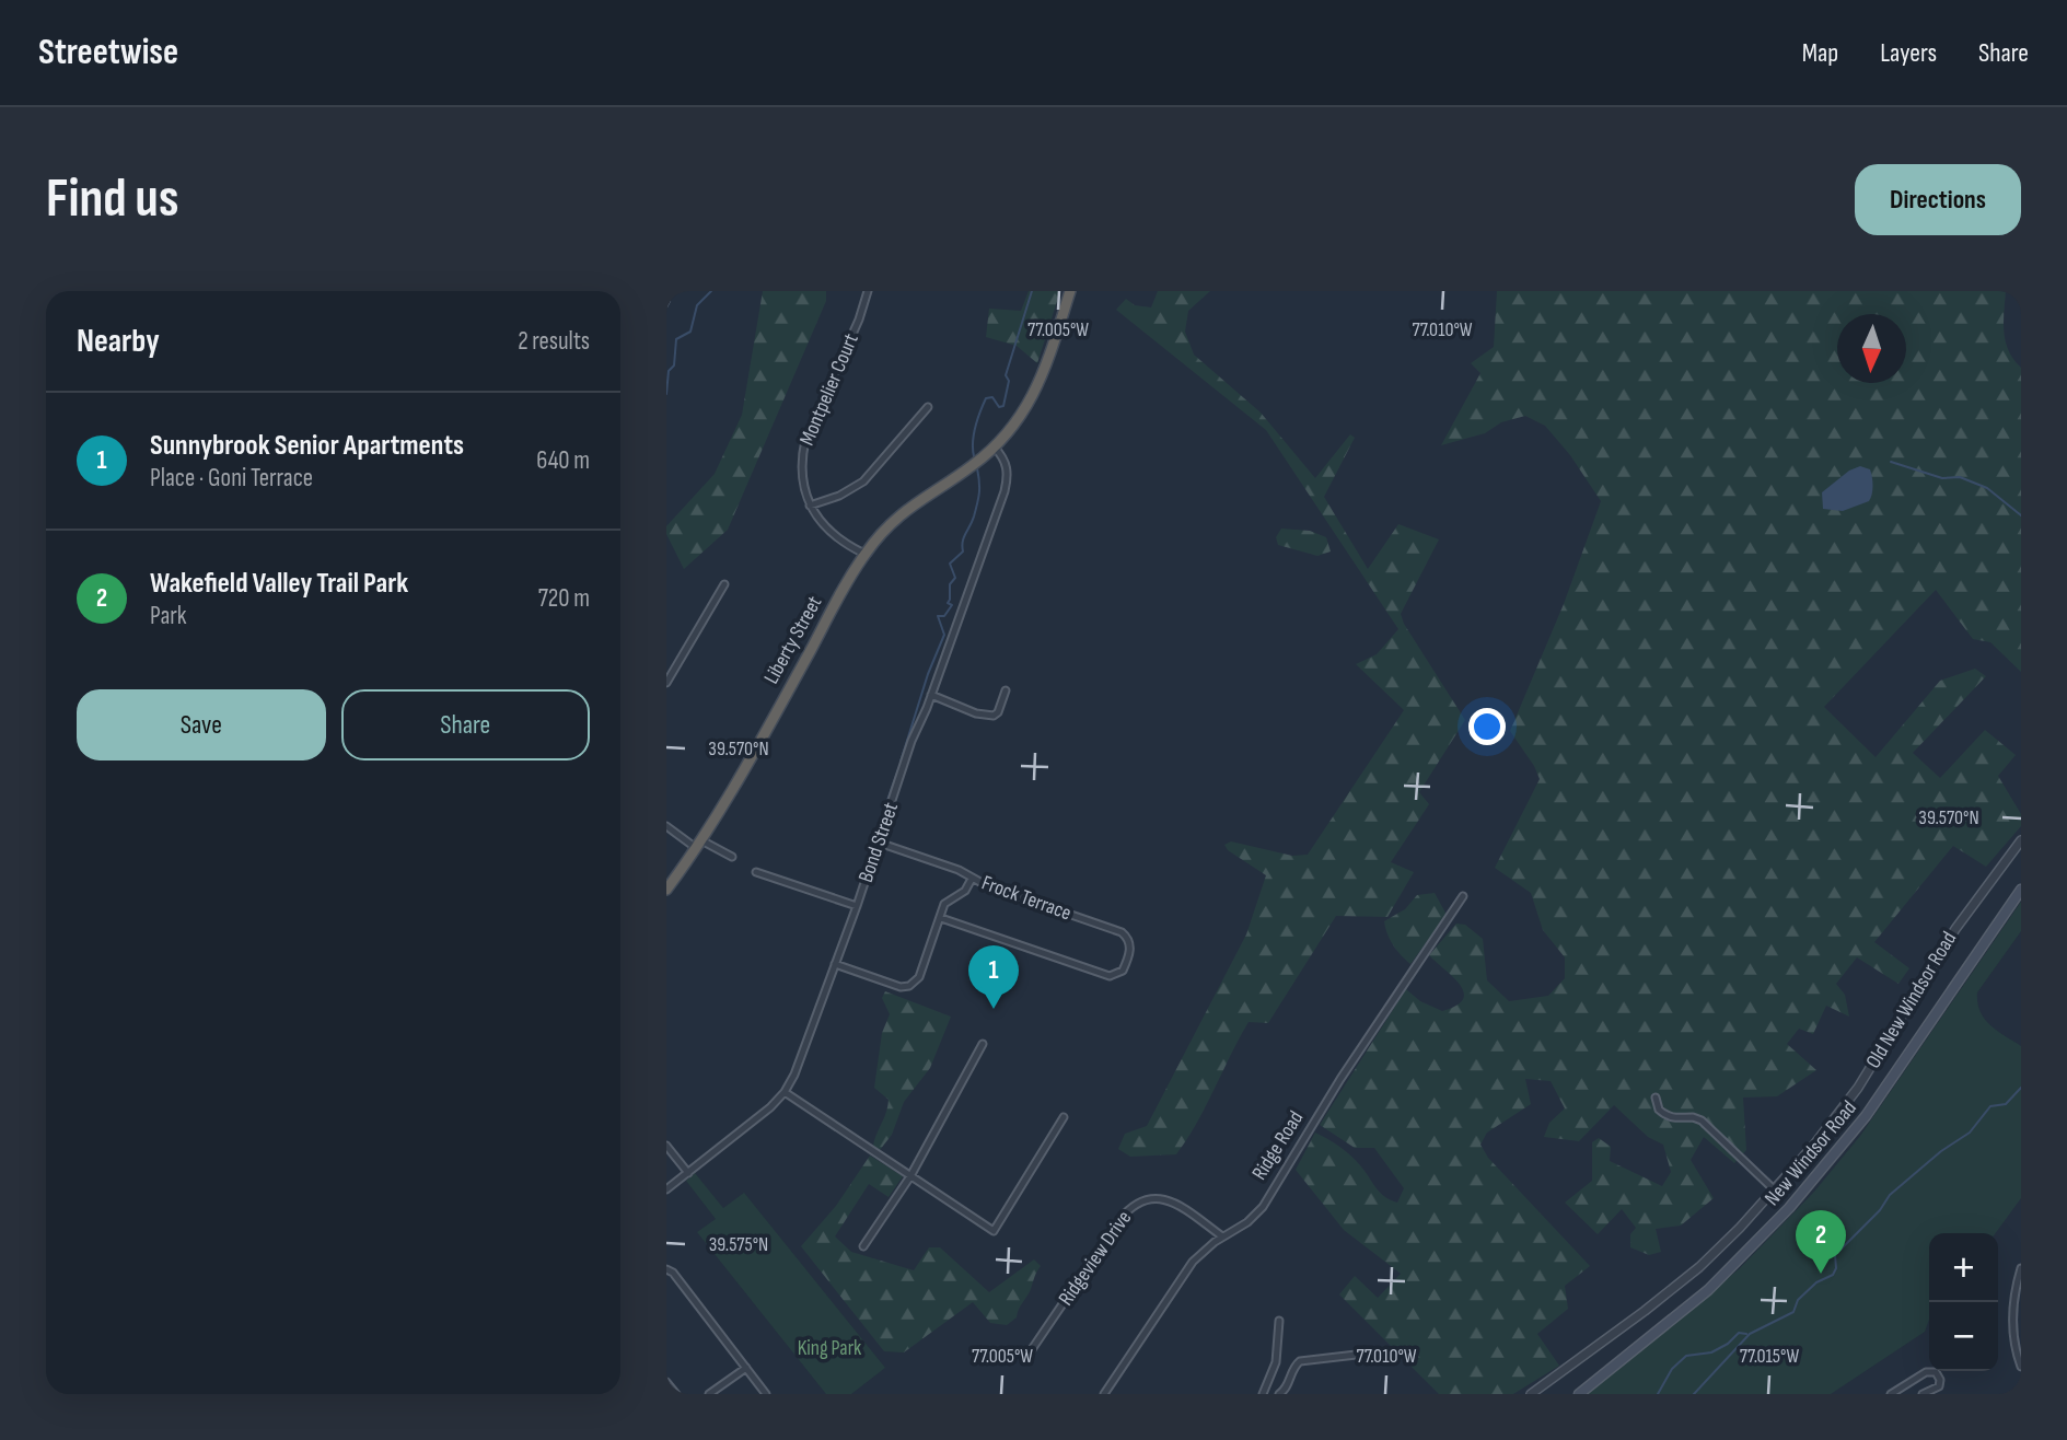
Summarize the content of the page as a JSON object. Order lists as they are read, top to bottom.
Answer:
{
  "streets": {
    "highway": ["Liberty Street"],
    "main road": ["New Windsor Road"],
    "street": [
      "Montpelier Court",
      "Bond Street",
      "Frock Terrace",
      "Old New Windsor Road",
      "Ridge Road",
      "Ridgeview Drive"
    ]
  },
  "crossings": [
    ["Montpelier Court", "Liberty Street"],
    ["Liberty Street", "Bond Street"],
    ["Bond Street", "Frock Terrace"],
    ["Ridge Road", "Ridgeview Drive"]
  ],
  "parks": ["King Park"],
  "north": "bottom",
  "page": {
    "header": "Streetwise",
    "nav": ["Map", "Layers", "Share"],
    "buttons": [
      "Directions",
      ["Save", "Share"]
    ],
    "title": "Find us",
    "heading": ["Nearby", "2 results"],
    "list": [
      {
        "mark": "1",
        "name": "Sunnybrook Senior Apartments",
        "note": "Place · Goni Terrace",
        "value": "640 m"
      },
      {
        "mark": "2",
        "name": "Wakefield Valley Trail Park",
        "note": "Park",
        "value": "720 m"
      }
    ],
    "pins": ["1", "2"],
    "map_buttons": ["+", "−"]
  },
  "coordinates": [
    "77.005°W",
    "77.010°W",
    "39.570°N",
    "39.575°N",
    "77.015°W"
  ]
}
